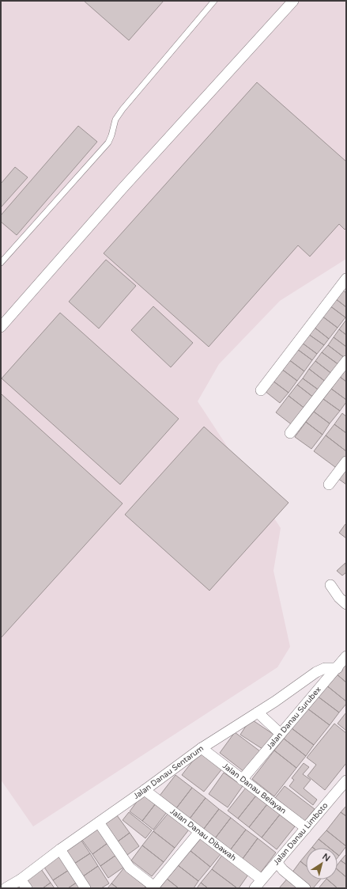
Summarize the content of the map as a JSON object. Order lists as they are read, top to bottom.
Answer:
{
  "streets": {
    "street": [
      "Jalan Danau Surubex",
      "Jalan Danau Sentarum",
      "Jalan Danau Belayan",
      "Jalan Danau Limboto",
      "Jalan Danau Dibawah"
    ]
  },
  "crossings": [
    ["Jalan Danau Surubex", "Jalan Danau Sentarum"],
    ["Jalan Danau Surubex", "Jalan Danau Belayan"],
    ["Jalan Danau Sentarum", "Jalan Danau Belayan"],
    ["Jalan Danau Sentarum", "Jalan Danau Dibawah"],
    ["Jalan Danau Belayan", "Jalan Danau Limboto"],
    ["Jalan Danau Limboto", "Jalan Danau Dibawah"]
  ],
  "north": "top right"
}
